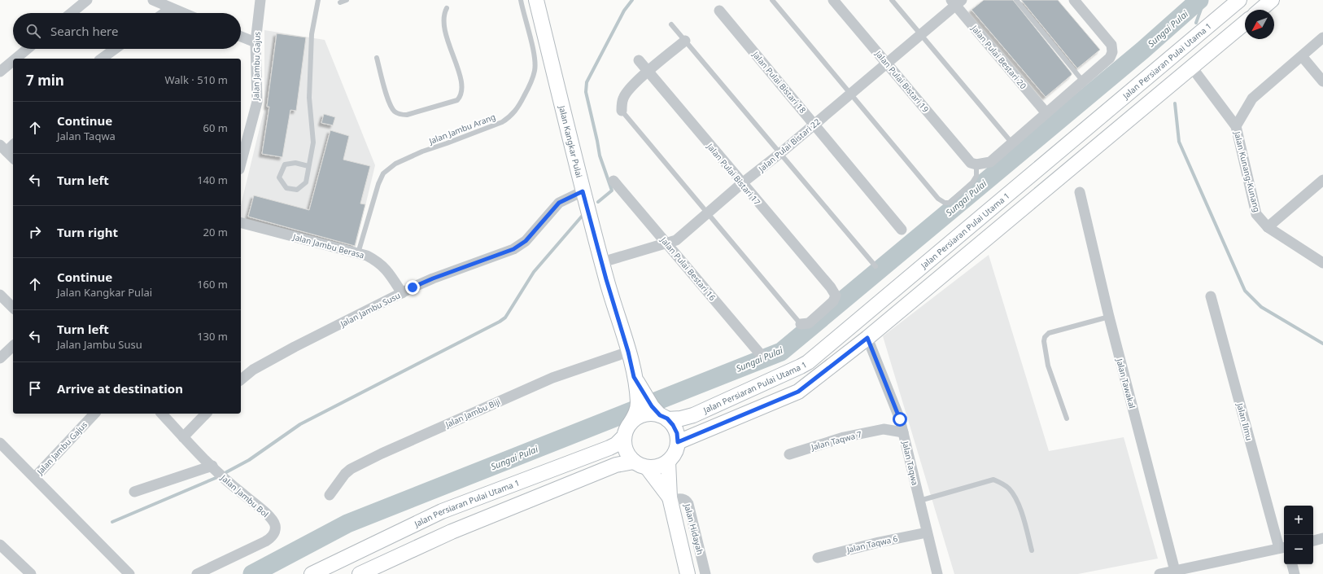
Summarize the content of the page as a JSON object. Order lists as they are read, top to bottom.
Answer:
{
  "streets": {
    "main road": ["Jalan Persiaran Pulai Utama 1", "Jalan Kangkar Pulai"],
    "street": [
      "Jalan Pulai Bestari 20",
      "Jalan Jambu Gajus",
      "Jalan Pulai Bistari 19",
      "Jalan Pulai Bistari 18",
      "Jalan Pulai Bistari 22",
      "Jalan Kunang-Kunang",
      "Jalan Pulai Bistari 17",
      "Jalan Jambu Berasa",
      "Jalan Pulai Bestari 16",
      "Jalan Jambu Susu",
      "Jalan Tawakal",
      "Jalan Jambu Biji",
      "Jalan Ilmu",
      "Jalan Taqwa 7",
      "Jalan Taqwa",
      "Jalan Jambu Bol",
      "Jalan Hidayah",
      "Jalan Taqwa 6"
    ],
    "lane": ["Jalan Jambu Arang"]
  },
  "crossings": [
    ["Jalan Pulai Bestari 20", "Jalan Pulai Bistari 22"],
    ["Jalan Persiaran Pulai Utama 1", "Jalan Kangkar Pulai"],
    ["Jalan Pulai Bistari 19", "Jalan Pulai Bistari 22"],
    ["Jalan Pulai Bistari 18", "Jalan Pulai Bistari 22"],
    ["Jalan Jambu Arang", "Jalan Jambu Berasa"],
    ["Jalan Kangkar Pulai", "Jalan Pulai Bistari 22"],
    ["Jalan Kangkar Pulai", "Jalan Jambu Susu"],
    ["Jalan Kangkar Pulai", "Jalan Jambu Biji"],
    ["Jalan Pulai Bistari 22", "Jalan Pulai Bistari 17"],
    ["Jalan Pulai Bistari 22", "Jalan Pulai Bestari 16"],
    ["Jalan Jambu Berasa", "Jalan Jambu Susu"],
    ["Jalan Tawakal", "Jalan Ilmu"],
    ["Jalan Taqwa 7", "Jalan Taqwa"],
    ["Jalan Taqwa", "Jalan Taqwa 6"]
  ],
  "water": ["Sungai Pulai"],
  "north": "bottom left",
  "page": {
    "search": "Search here",
    "heading": ["7 min", "Walk · 510 m"],
    "list": [
      ["Continue", "Jalan Taqwa", "60 m"],
      ["Turn left", "140 m"],
      ["Turn right", "20 m"],
      ["Continue", "Jalan Kangkar Pulai", "160 m"],
      ["Turn left", "Jalan Jambu Susu", "130 m"],
      "Arrive at destination"
    ],
    "map_buttons": ["+", "−"]
  }
}
